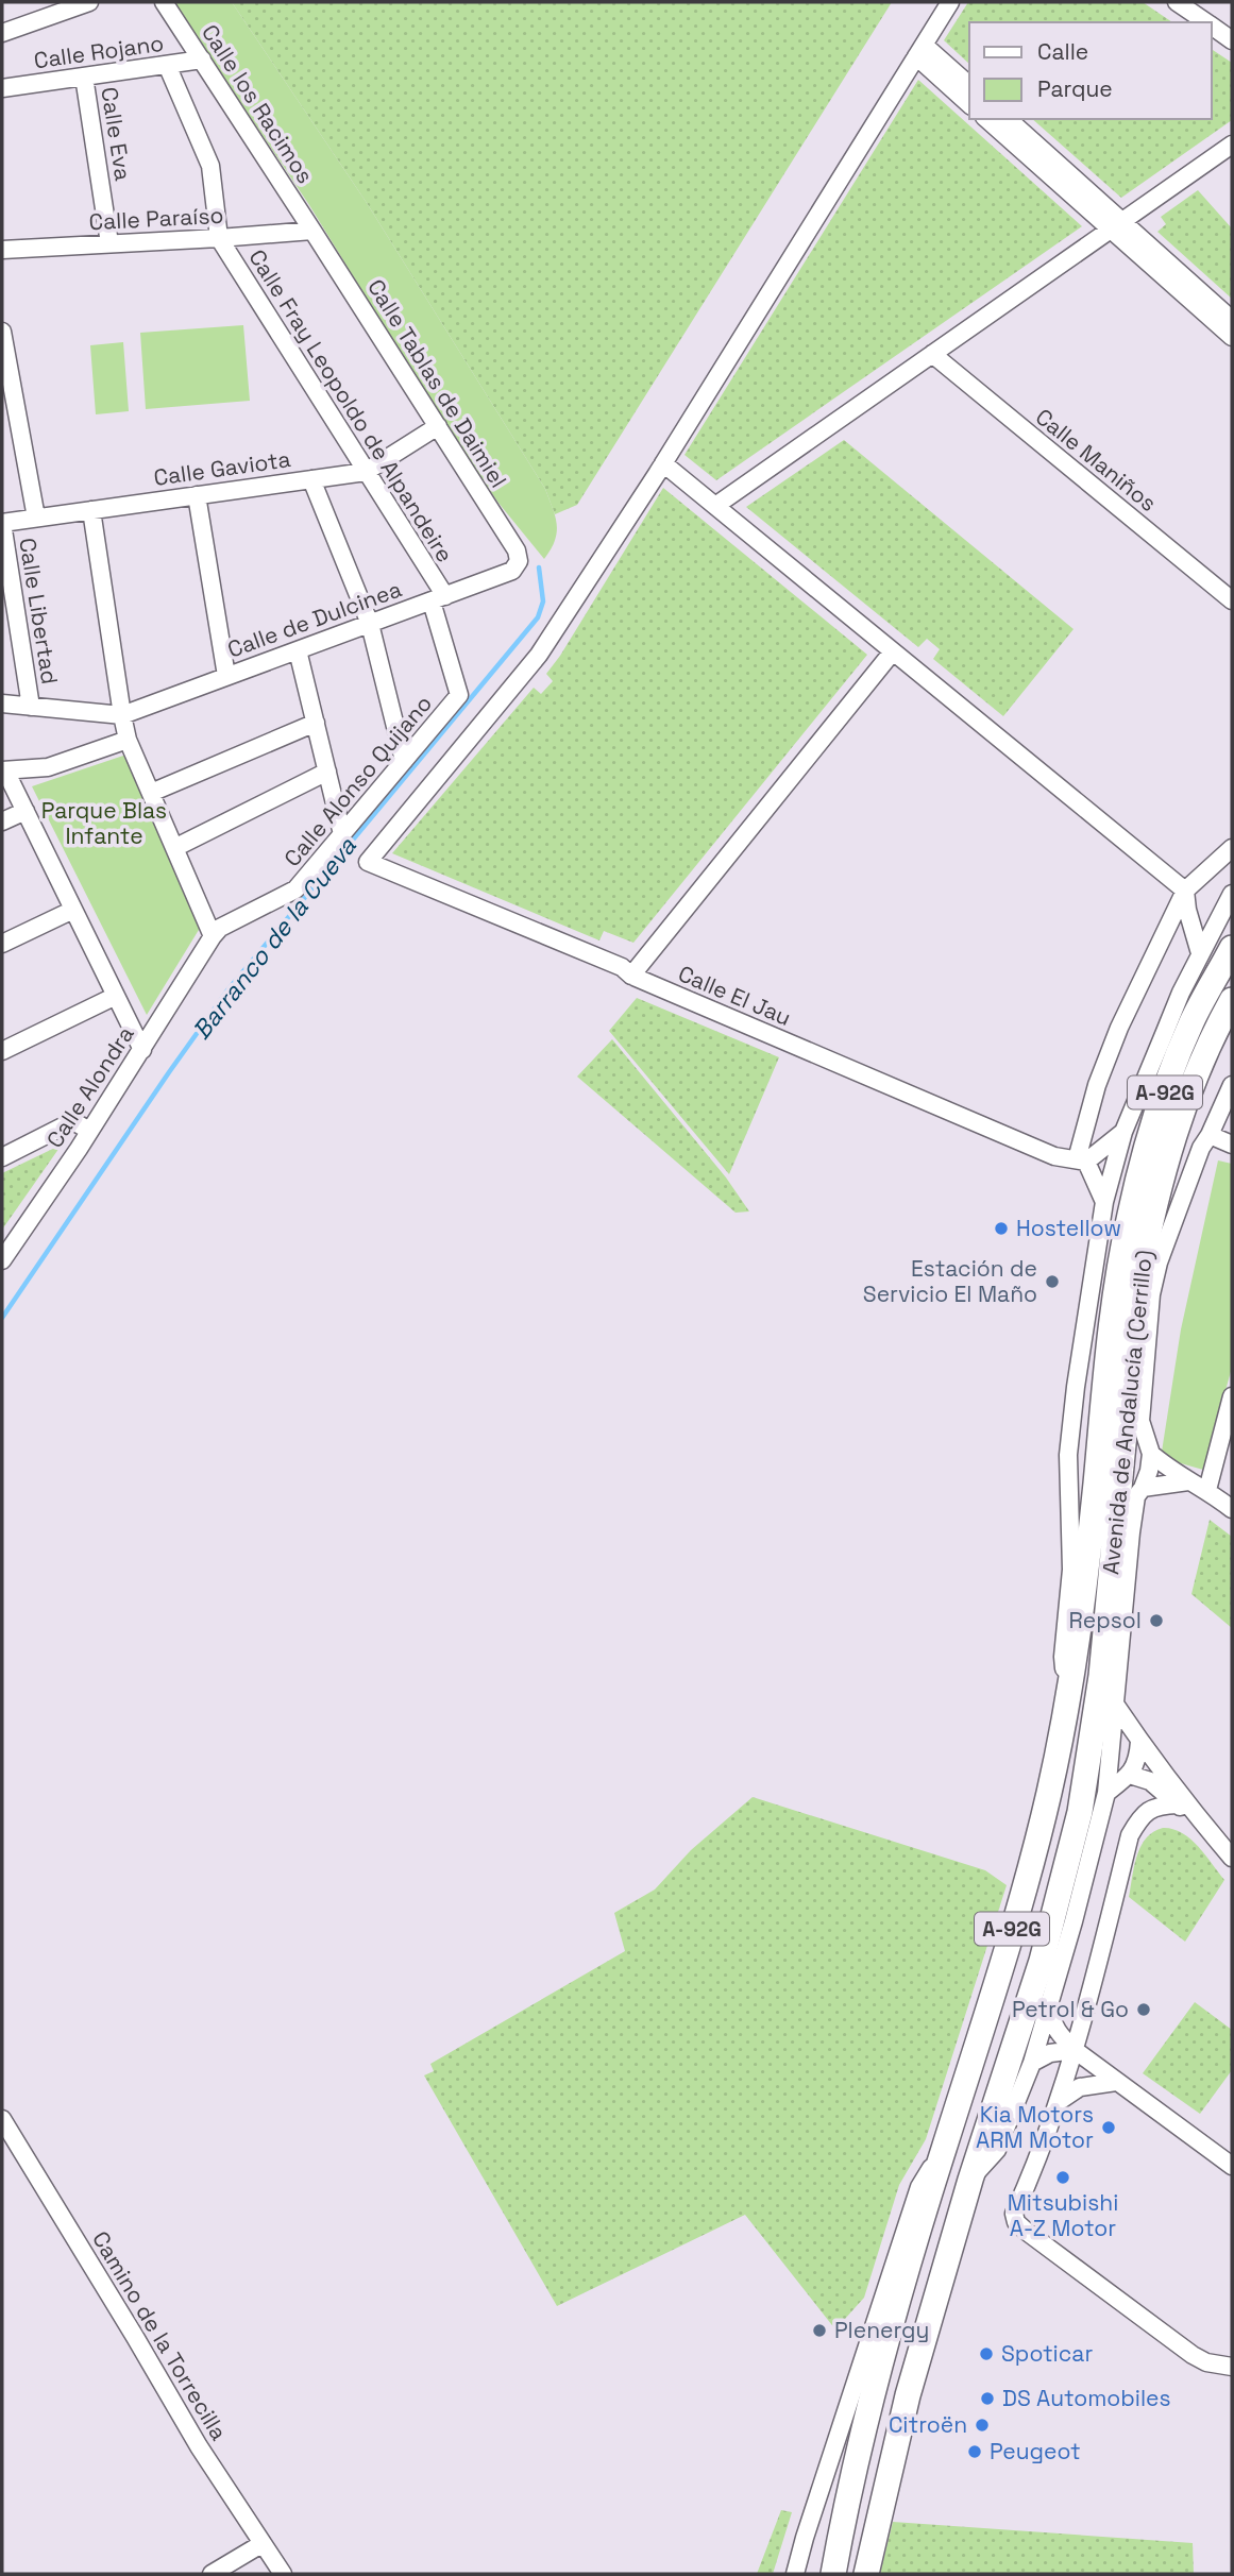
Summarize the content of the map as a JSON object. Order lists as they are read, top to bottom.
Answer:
{
  "streets": {
    "highway": ["A-92G", "Avenida de Andalucía (Cerrillo)"],
    "street": [
      "Calle Rojano",
      "Calle los Racimos",
      "Calle Eva",
      "Calle Paraíso",
      "Calle Tablas de Daimiel",
      "Calle Fray Leopoldo de Alpandeire",
      "Calle Maniños",
      "Calle Gaviota",
      "Calle Libertad",
      "Calle de Dulcinea",
      "Calle Alonso Quijano",
      "Calle El Jau",
      "Calle Alondra",
      "Camino de la Torrecilla"
    ]
  },
  "crossings": [
    ["Calle Rojano", "Calle los Racimos"],
    ["Calle Rojano", "Calle Eva"],
    ["Calle los Racimos", "Calle Paraíso"],
    ["Calle los Racimos", "Calle Tablas de Daimiel"],
    ["Calle Eva", "Calle Paraíso"],
    ["Calle Paraíso", "Calle Tablas de Daimiel"],
    ["Calle Paraíso", "Calle Fray Leopoldo de Alpandeire"],
    ["Calle Tablas de Daimiel", "Calle Gaviota"],
    ["Calle Tablas de Daimiel", "Calle de Dulcinea"],
    ["Calle Fray Leopoldo de Alpandeire", "Calle Gaviota"],
    ["Calle Fray Leopoldo de Alpandeire", "Calle de Dulcinea"],
    ["Calle Fray Leopoldo de Alpandeire", "Calle Alonso Quijano"],
    ["Calle Gaviota", "Calle Libertad"],
    ["Calle Alonso Quijano", "Calle Alondra"],
    ["A-92G", "Avenida de Andalucía (Cerrillo)"]
  ],
  "water": ["Barranco de la Cueva"],
  "parks": ["Parque Blas Infante"],
  "places": [
    "Hostellow",
    "Estación de Servicio El Maño",
    "Repsol",
    "Petrol & Go",
    "Kia Motors ARM Motor",
    "Mitsubishi A-Z Motor",
    "Plenergy",
    "Spoticar",
    "DS Automobiles",
    "Citroën",
    "Peugeot"
  ],
  "legend": ["Calle", "Parque"]
}
